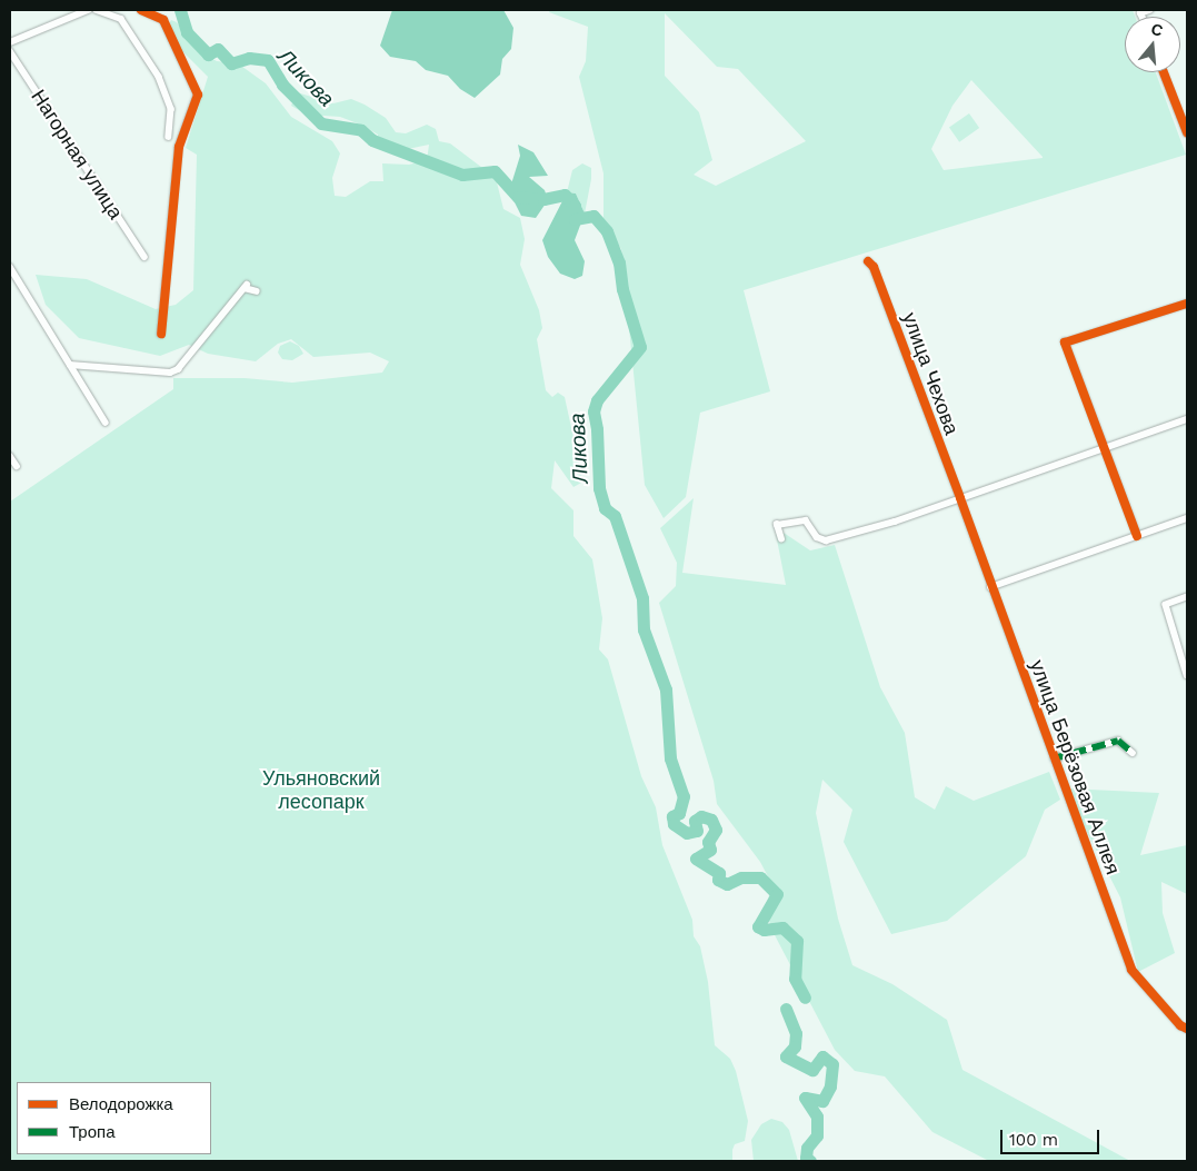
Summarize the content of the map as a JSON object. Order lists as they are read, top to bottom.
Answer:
{
  "streets": {
    "street": ["Нагорная улица", "улица Чехова", "улица Берёзовая Аллея"]
  },
  "crossings": [
    ["улица Чехова", "улица Берёзовая Аллея"]
  ],
  "water": ["Ликова"],
  "parks": ["Ульяновский лесопарк"],
  "legend": ["Велодорожка", "Тропа"],
  "scale_bar": "100 m",
  "north": "top"
}
